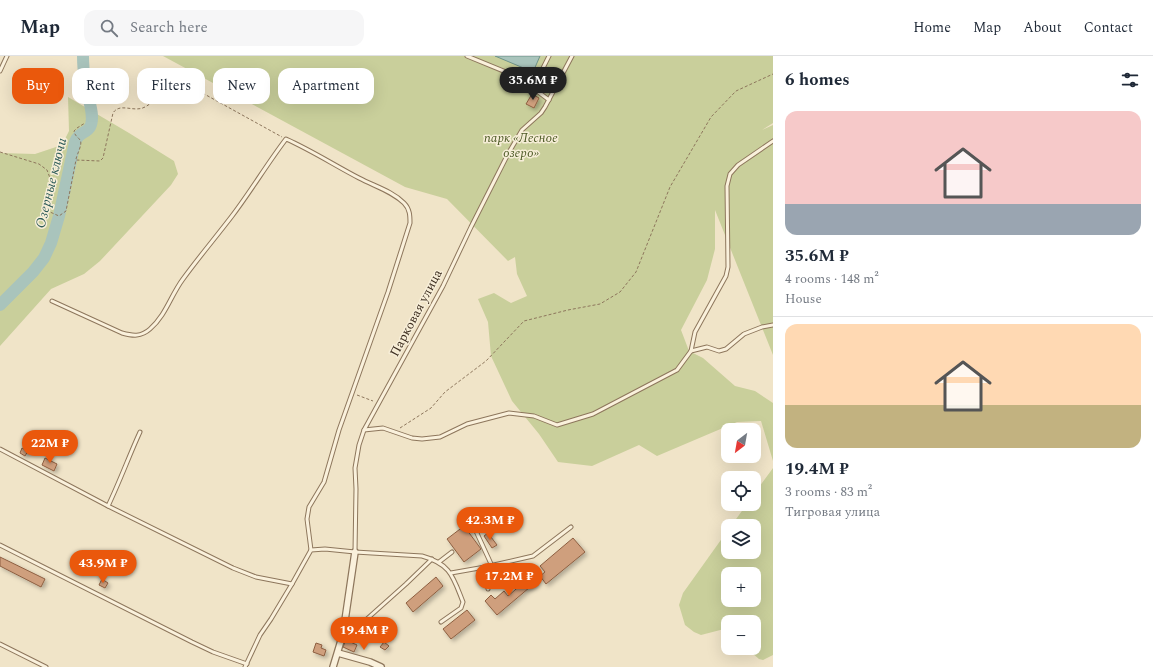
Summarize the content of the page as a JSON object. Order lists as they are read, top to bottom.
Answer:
{
  "streets": {
    "lane": ["Парковая улица"]
  },
  "water": ["Озерные ключи"],
  "parks": ["парк «Лесное озеро»"],
  "north": "bottom left",
  "page": {
    "header": "Map",
    "search": "Search here",
    "nav": [
      "Home",
      "Map",
      "About",
      "Contact"
    ],
    "heading": "6 homes",
    "price": [
      "35.6M ₽",
      "22M ₽",
      "42.3M ₽",
      "43.9M ₽",
      "17.2M ₽",
      "19.4M ₽"
    ],
    "chip": [
      "Buy",
      "Rent",
      "Filters",
      "New",
      "Apartment"
    ],
    "list": [
      {
        "name": "35.6M ₽",
        "note": "4 rooms · 148 m² · House"
      },
      {
        "name": "19.4M ₽",
        "note": "3 rooms · 83 m² · Тигровая улица"
      }
    ],
    "map_buttons": ["+", "−"]
  }
}
